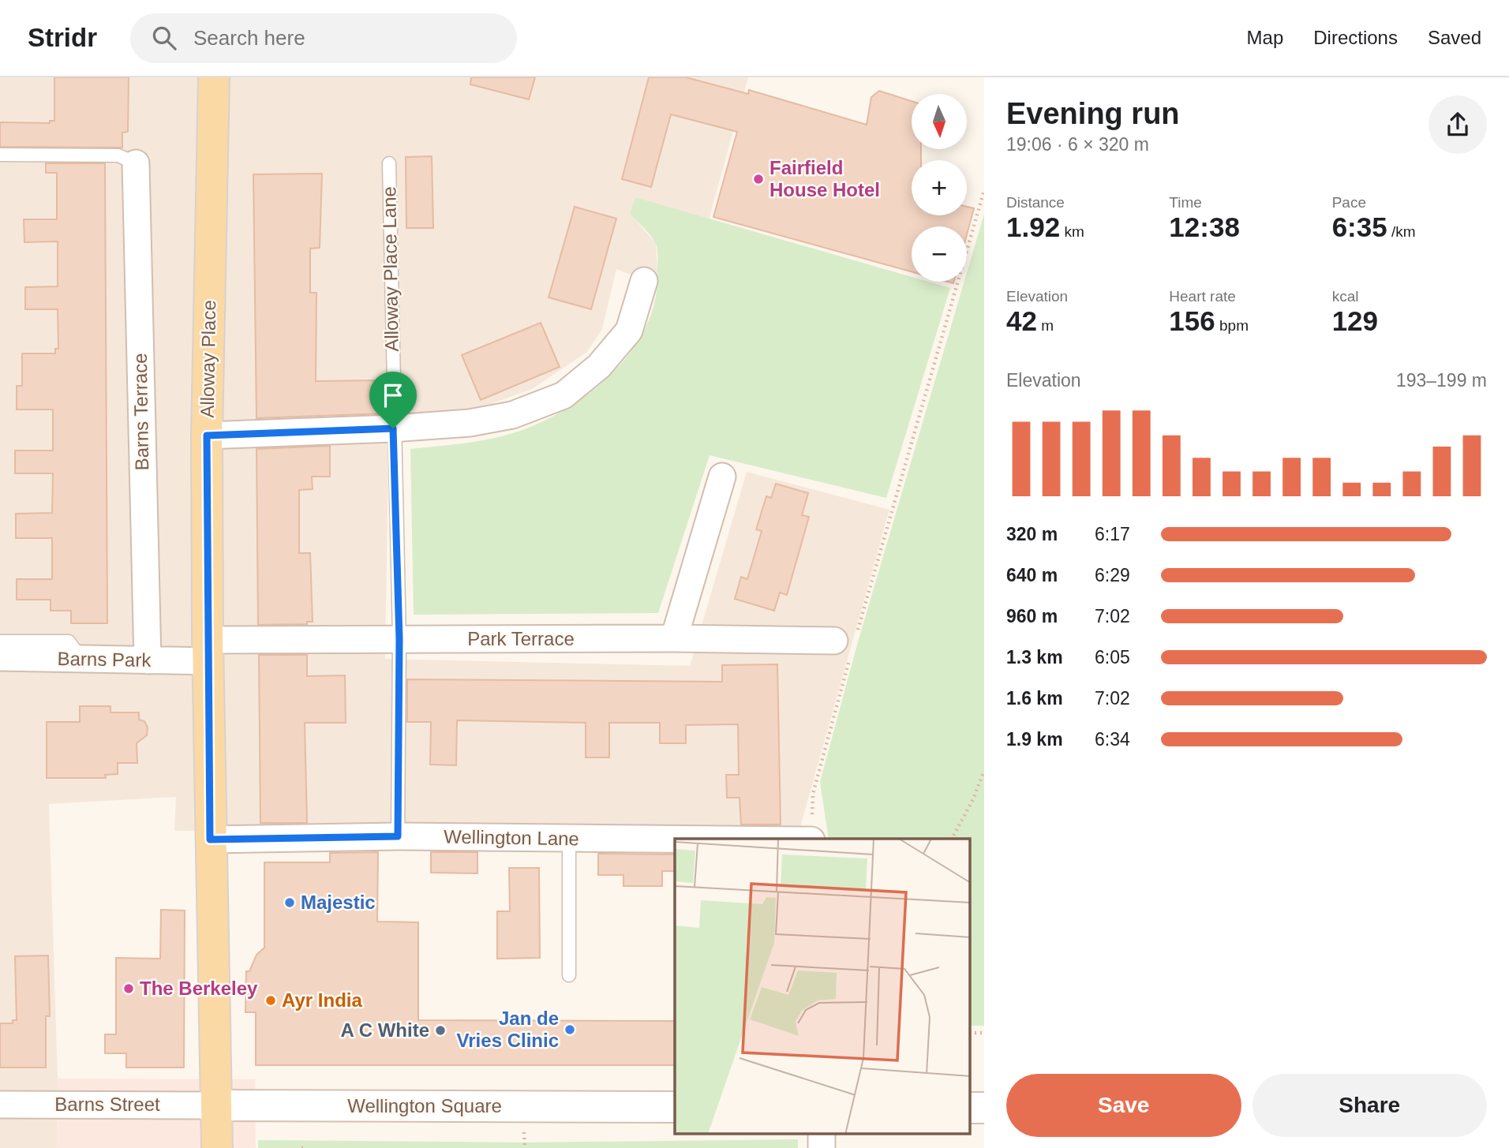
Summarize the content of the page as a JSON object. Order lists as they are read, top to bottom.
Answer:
{
  "streets": {
    "main road": ["Alloway Place"],
    "street": [
      "Barns Terrace",
      "Park Terrace",
      "Barns Park",
      "Wellington Lane",
      "Barns Street",
      "Wellington Square"
    ],
    "lane": ["Alloway Place Lane"]
  },
  "crossings": [
    ["Alloway Place Lane", "Park Terrace"],
    ["Alloway Place Lane", "Wellington Lane"],
    ["Alloway Place", "Park Terrace"],
    ["Alloway Place", "Barns Park"],
    ["Alloway Place", "Wellington Lane"],
    ["Alloway Place", "Barns Street"],
    ["Alloway Place", "Wellington Square"],
    ["Barns Terrace", "Barns Park"],
    ["Park Terrace", "Barns Park"],
    ["Barns Street", "Wellington Square"]
  ],
  "places": [
    "Fairfield House Hotel",
    "Majestic",
    "The Berkeley",
    "Ayr India",
    "Jan de Vries Clinic",
    "A C White"
  ],
  "north": "bottom",
  "page": {
    "header": "Stridr",
    "search": "Search here",
    "nav": ["Map", "Directions", "Saved"],
    "heading": ["Evening run", "19:06 · 6 × 320 m"],
    "map_buttons": ["+", "−"],
    "stats": [
      ["Distance", "1.92 km"],
      ["Time", "12:38"],
      ["Pace", "6:35 /km"],
      ["Elevation", "42 m"],
      ["Heart rate", "156 bpm"],
      ["kcal", "129"]
    ],
    "chart": ["Elevation", "193–199 m"],
    "list": [
      {
        "name": "320 m",
        "note": "6:17"
      },
      {
        "name": "640 m",
        "note": "6:29"
      },
      {
        "name": "960 m",
        "note": "7:02"
      },
      {
        "name": "1.3 km",
        "note": "6:05"
      },
      {
        "name": "1.6 km",
        "note": "7:02"
      },
      {
        "name": "1.9 km",
        "note": "6:34"
      }
    ],
    "buttons": ["Save", "Share"]
  }
}
